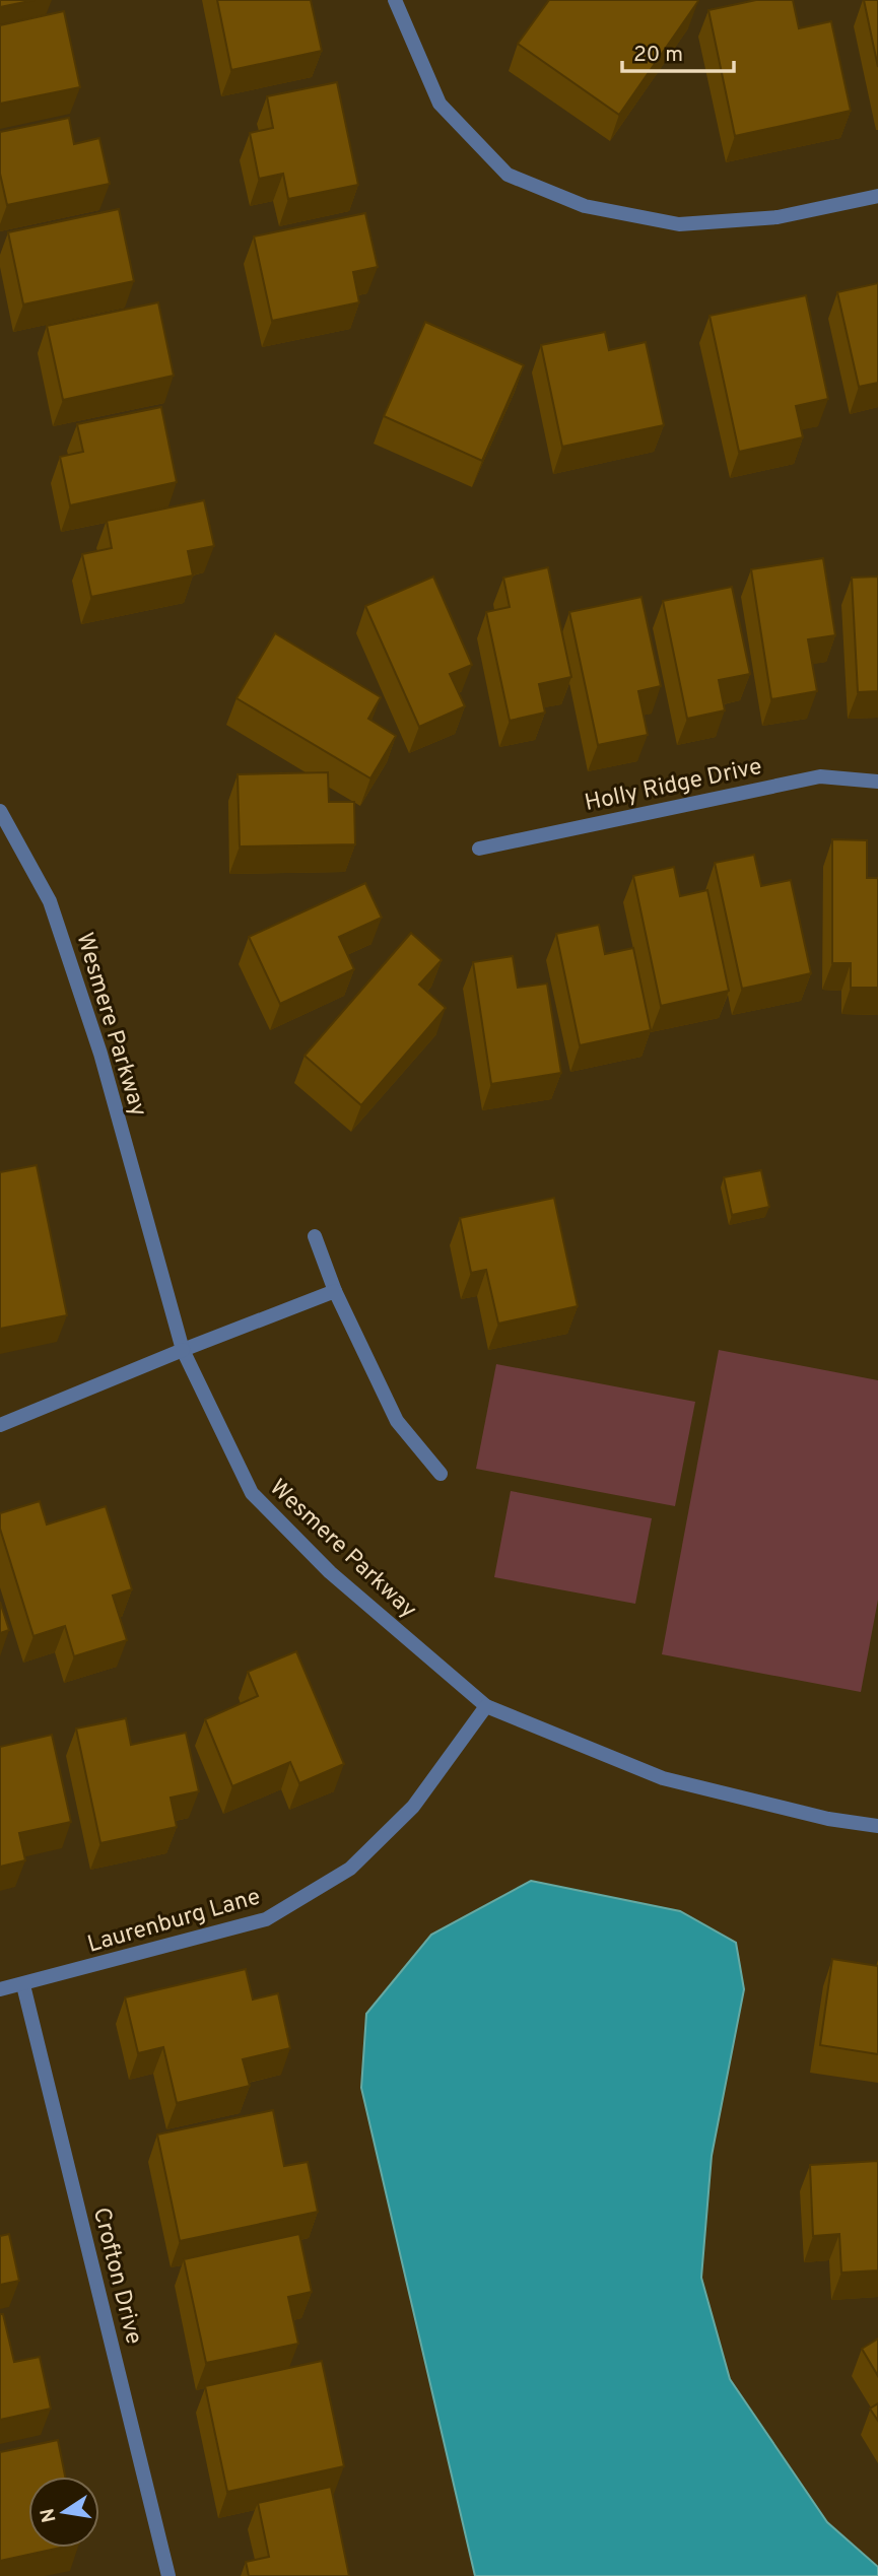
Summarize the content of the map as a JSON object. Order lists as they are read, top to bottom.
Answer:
{
  "streets": {
    "street": [
      "Holly Ridge Drive",
      "Wesmere Parkway",
      "Laurenburg Lane",
      "Crofton Drive"
    ]
  },
  "crossings": [
    ["Wesmere Parkway", "Laurenburg Lane"],
    ["Laurenburg Lane", "Crofton Drive"]
  ],
  "scale_bar": "20 m",
  "north": "left"
}
